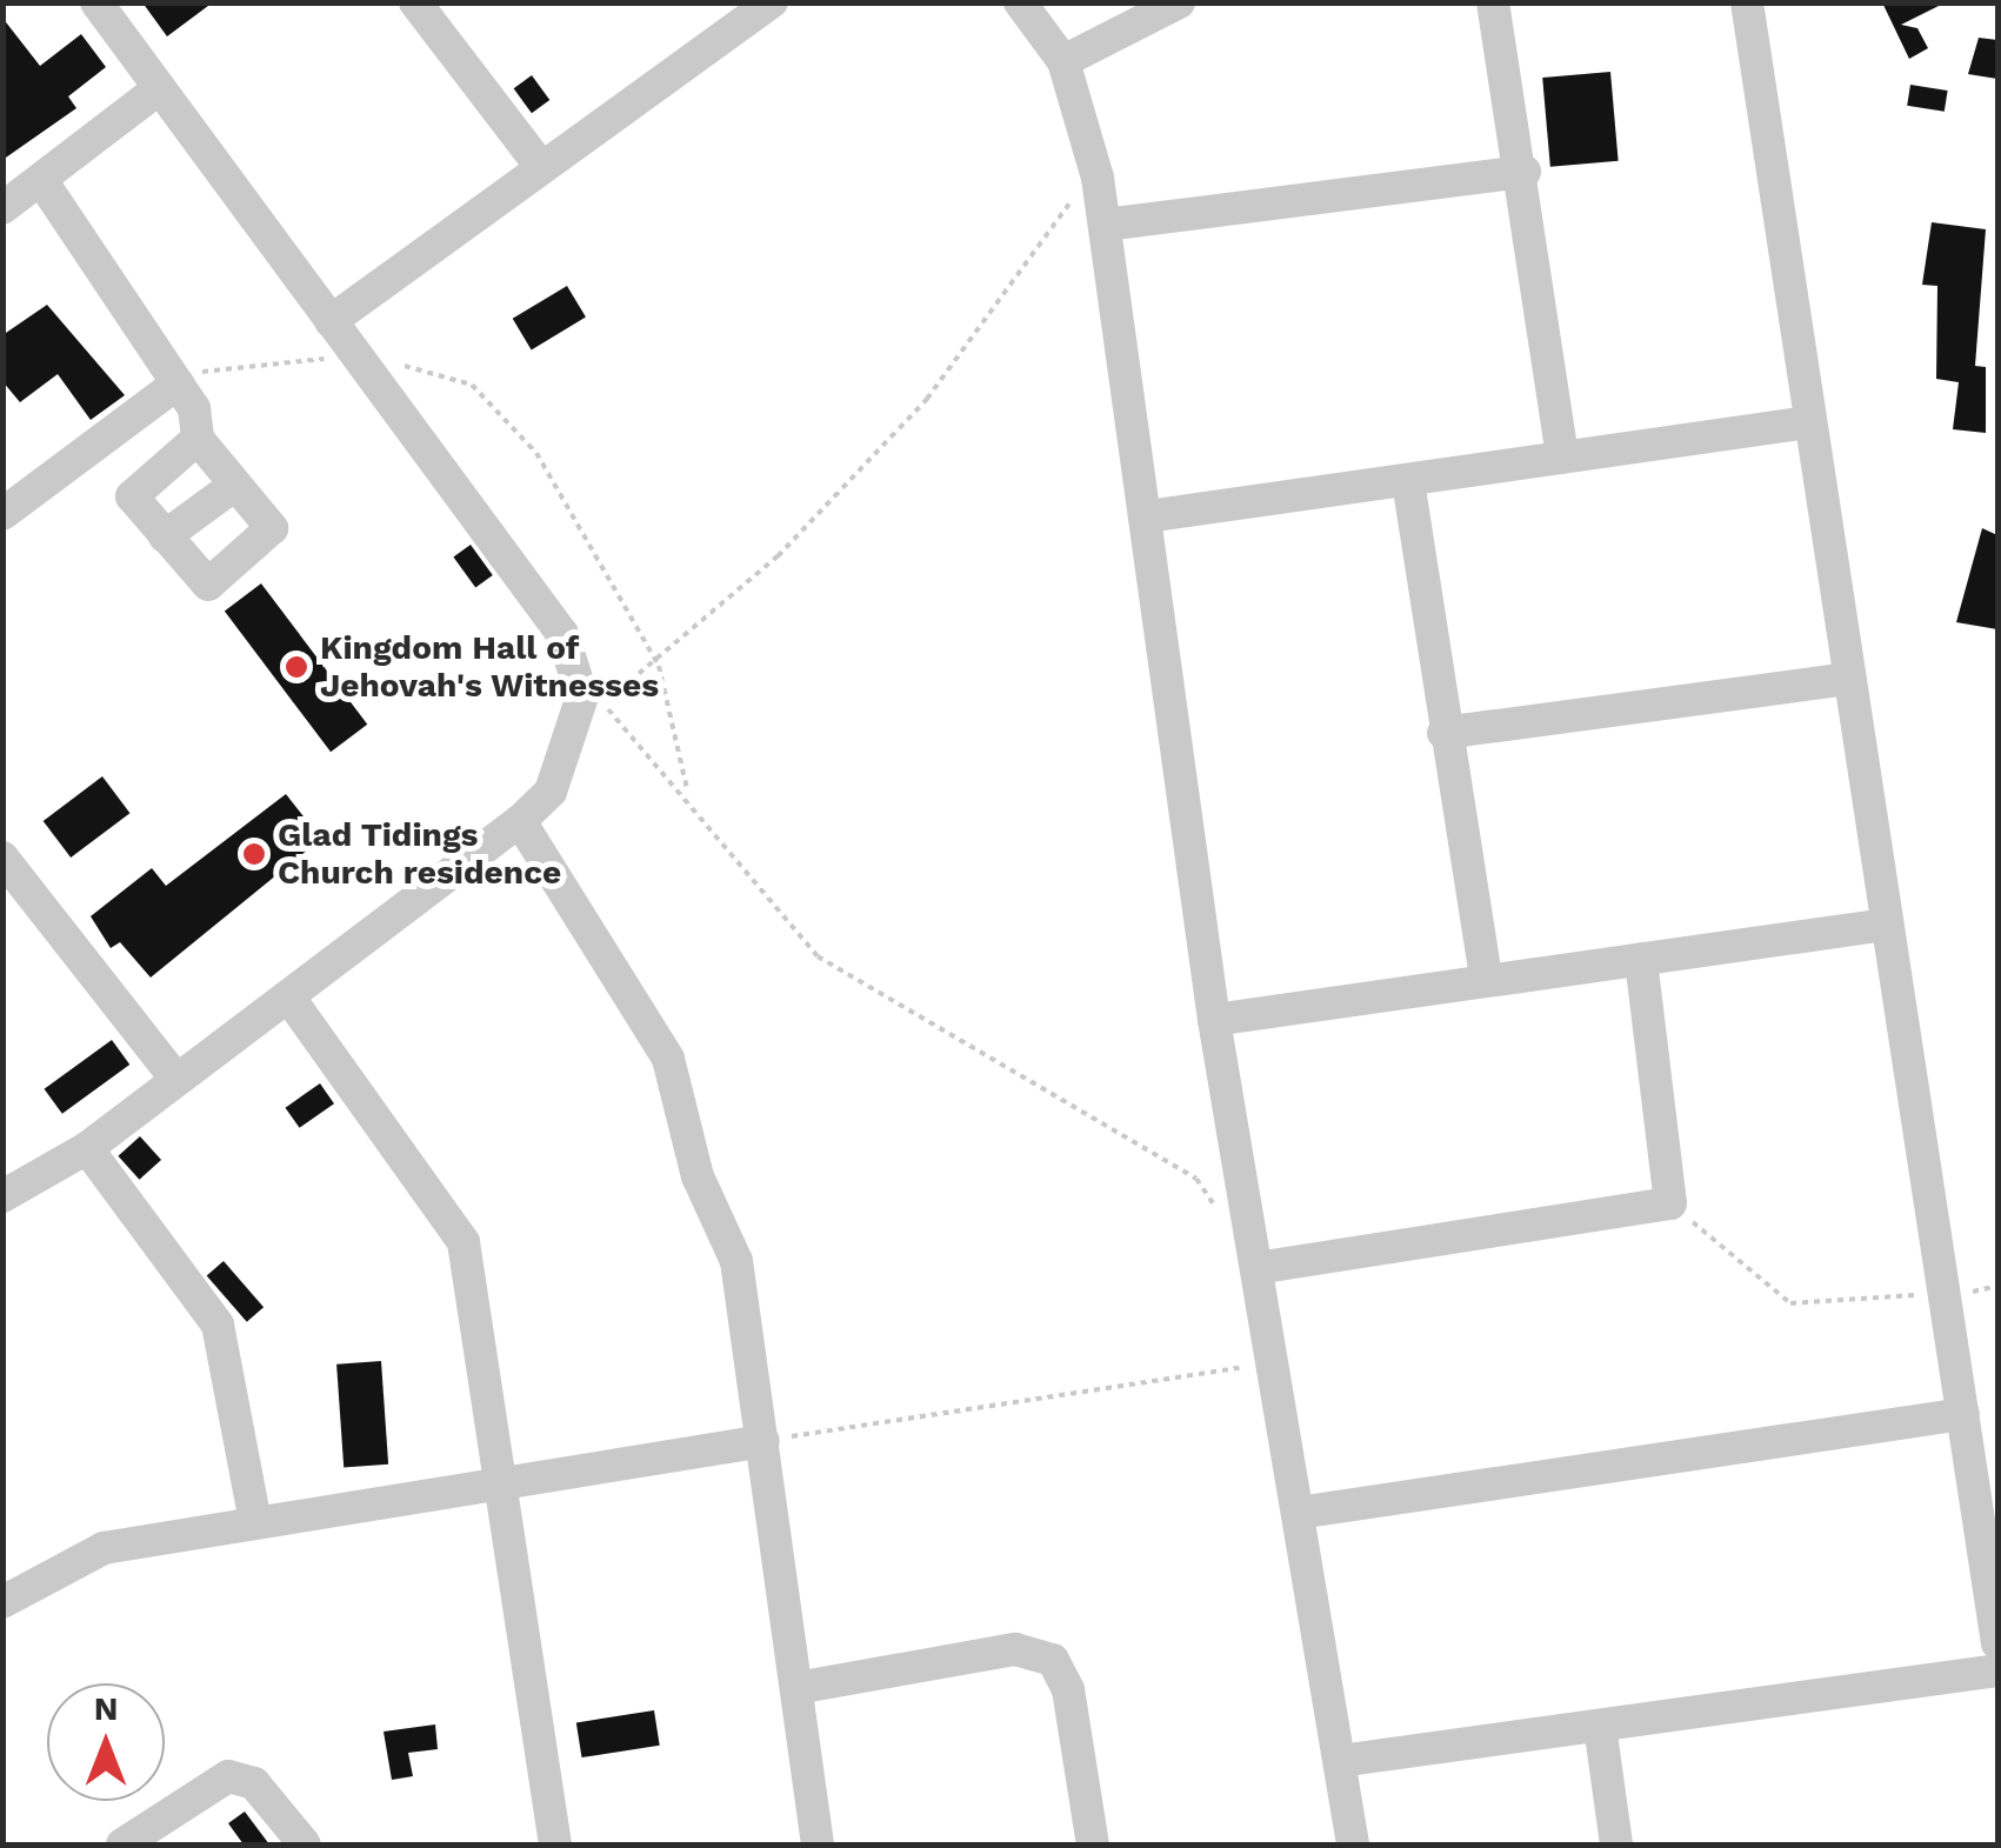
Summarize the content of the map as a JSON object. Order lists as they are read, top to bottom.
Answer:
{
  "places": ["Kingdom Hall of Jehovah's Witnesses", "Glad Tidings Church residence"],
  "north": "top"
}
